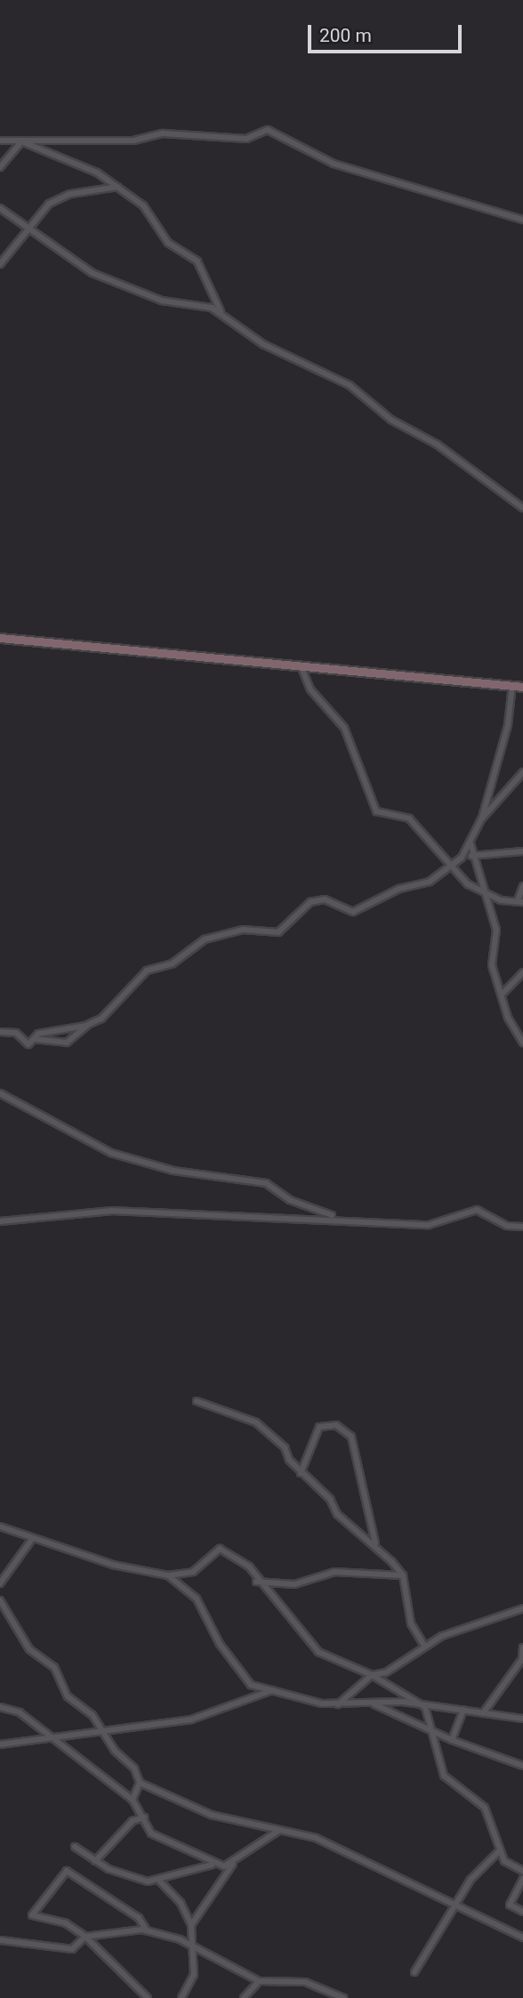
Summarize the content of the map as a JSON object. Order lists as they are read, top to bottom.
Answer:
{
  "scale_bar": "200 m"
}
